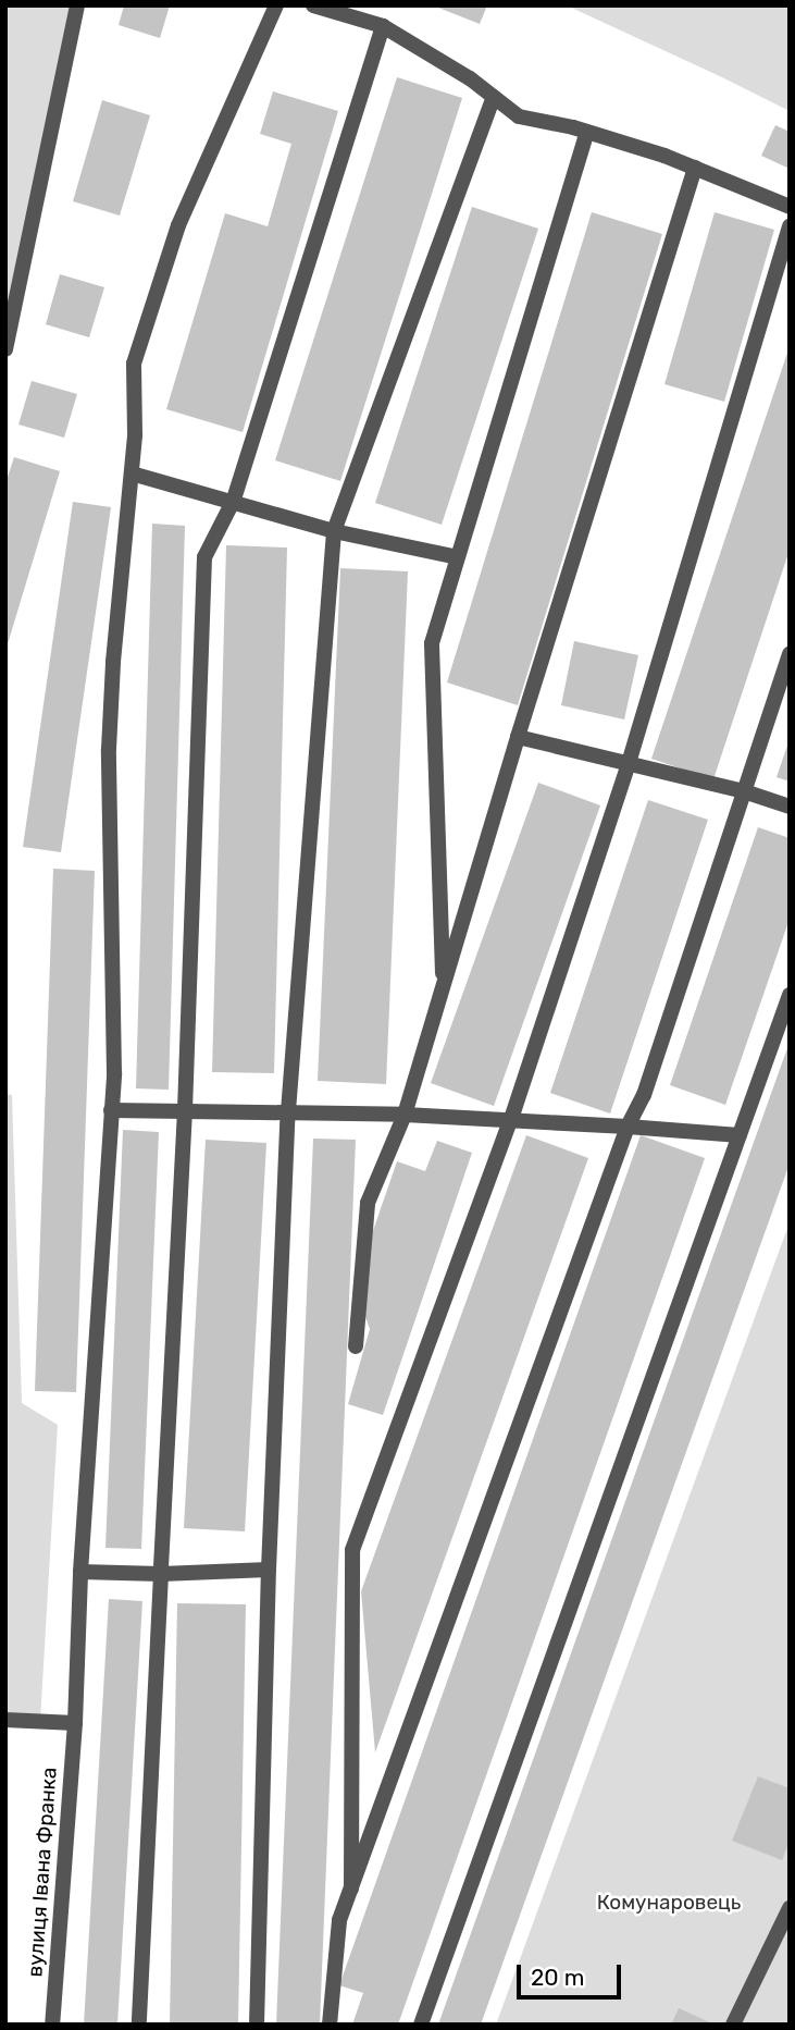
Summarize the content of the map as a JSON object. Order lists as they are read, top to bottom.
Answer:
{
  "streets": {
    "street": ["вулиця Івана Франка"]
  },
  "parks": ["Комунаровець"],
  "scale_bar": "20 m"
}
